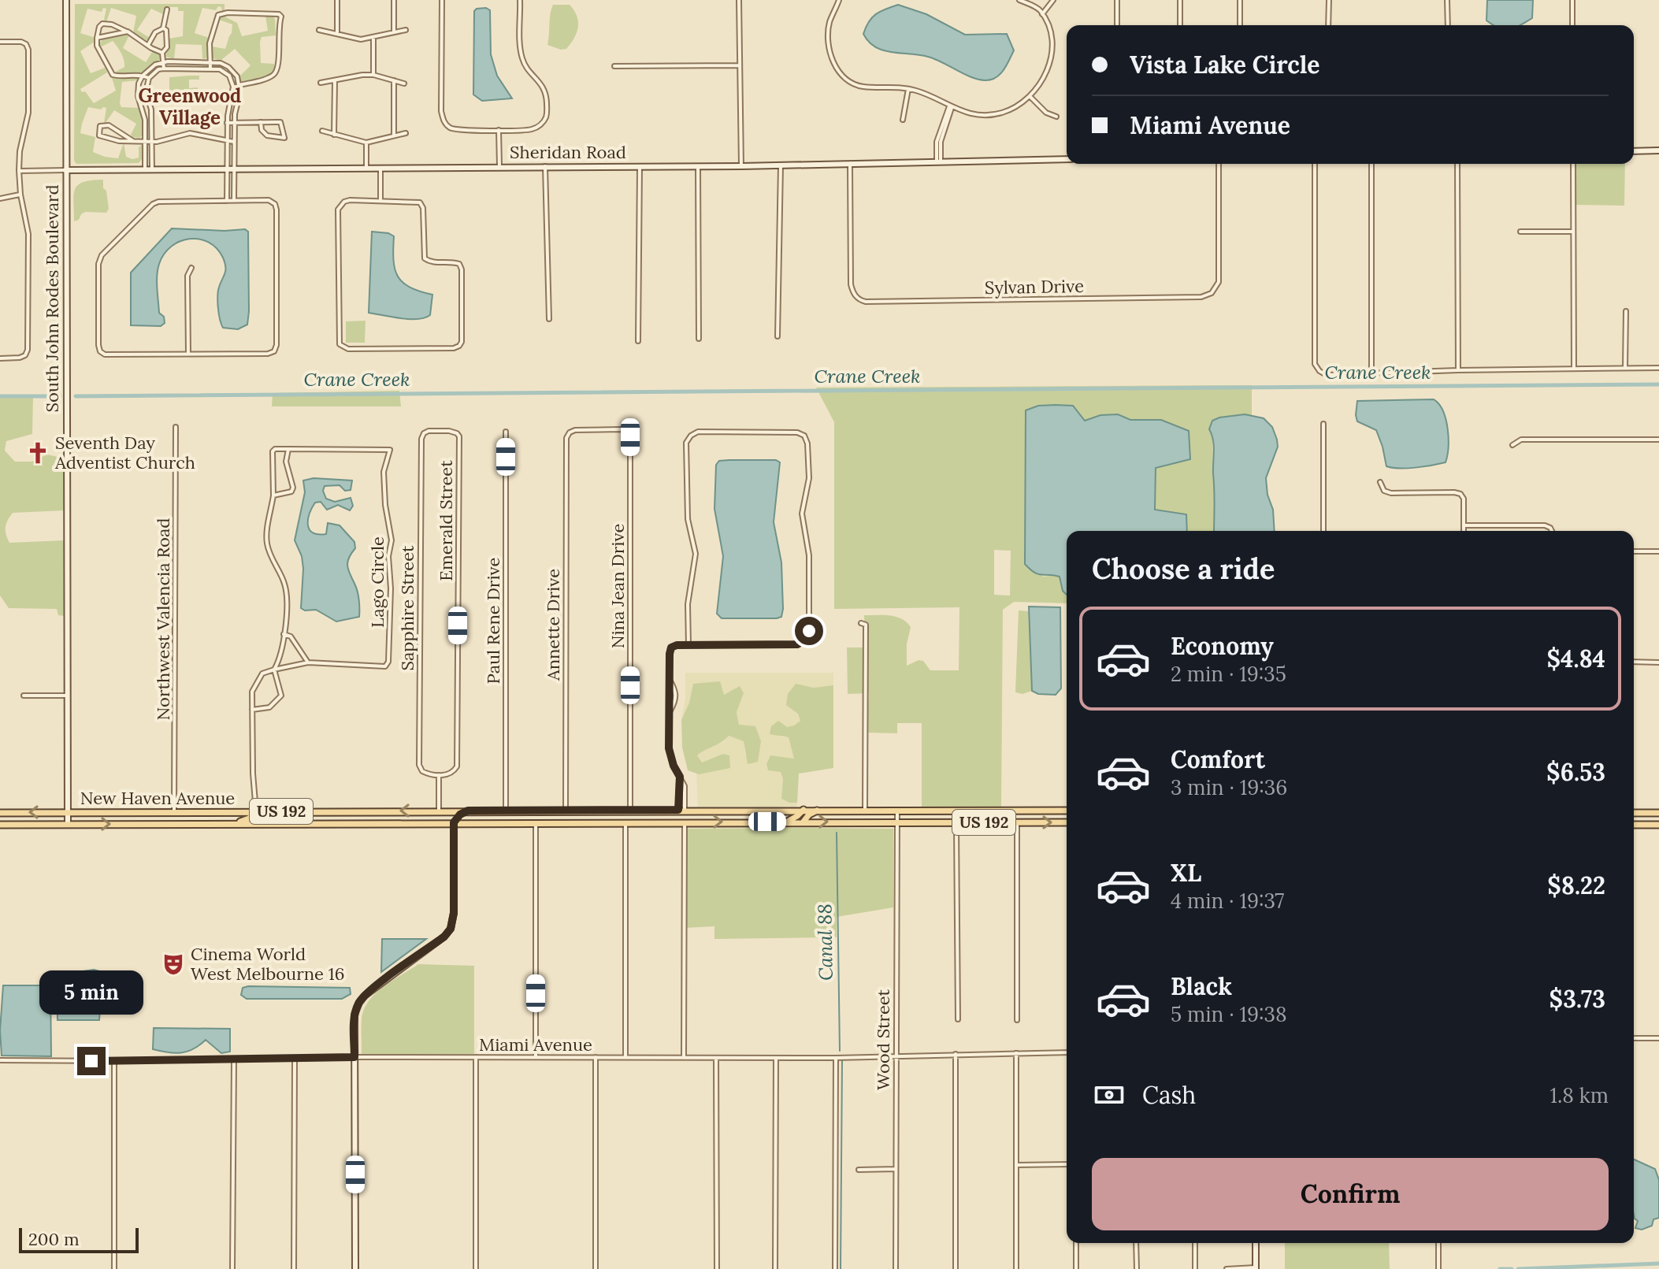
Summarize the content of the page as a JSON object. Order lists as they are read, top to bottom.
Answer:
{
  "streets": {
    "main road": ["New Haven Avenue", "US 192"],
    "street": [
      "Sheridan Road",
      "Sylvan Drive",
      "South John Rodes Boulevard",
      "Emerald Street",
      "Lago Circle",
      "Nina Jean Drive",
      "Sapphire Street",
      "Northwest Valencia Road",
      "Paul Rene Drive",
      "Annette Drive",
      "Wood Street",
      "Miami Avenue"
    ]
  },
  "crossings": [
    ["Sheridan Road", "Sylvan Drive"],
    ["Sheridan Road", "South John Rodes Boulevard"],
    ["South John Rodes Boulevard", "New Haven Avenue"],
    ["Emerald Street", "Sapphire Street"],
    ["Nina Jean Drive", "Annette Drive"],
    ["Nina Jean Drive", "New Haven Avenue"],
    ["Northwest Valencia Road", "New Haven Avenue"],
    ["Paul Rene Drive", "New Haven Avenue"],
    ["Annette Drive", "New Haven Avenue"],
    ["New Haven Avenue", "Wood Street"],
    ["Wood Street", "Miami Avenue"]
  ],
  "districts": ["Greenwood Village"],
  "water": ["Crane Creek", "Canal 88"],
  "places": {
    "church": ["Seventh Day Adventist Church"],
    "theatre": ["Cinema World West Melbourne 16"]
  },
  "scale_bar": "200 m",
  "page": {
    "banner": ["Vista Lake Circle", "Miami Avenue"],
    "heading": "Choose a ride",
    "list": [
      {
        "name": "Economy",
        "note": "2 min · 19:35",
        "value": "$4.84"
      },
      {
        "name": "Comfort",
        "note": "3 min · 19:36",
        "value": "$6.53"
      },
      {
        "name": "XL",
        "note": "4 min · 19:37",
        "value": "$8.22"
      },
      {
        "name": "Black",
        "note": "5 min · 19:38",
        "value": "$3.73"
      }
    ],
    "bubble": "5 min",
    "pay": ["Cash", "1.8 km"],
    "buttons": "Confirm",
    "scale": "200 m"
  }
}
